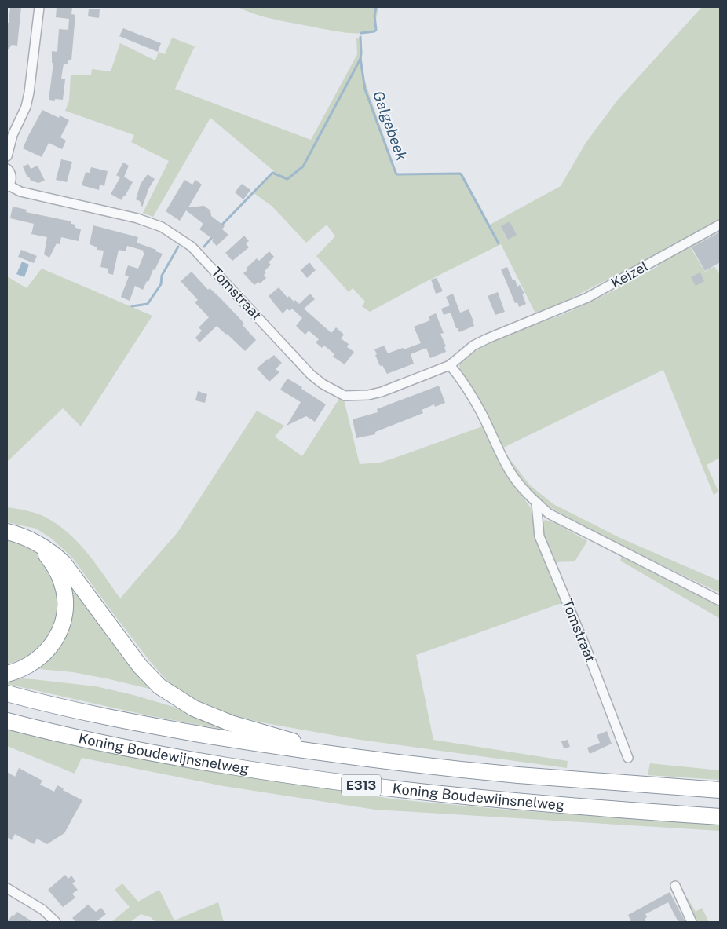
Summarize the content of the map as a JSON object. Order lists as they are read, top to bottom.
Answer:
{
  "streets": {
    "highway": ["Koning Boudewijnsnelweg", "E313"],
    "street": ["Keizel", "Tomstraat"]
  },
  "crossings": [
    ["Keizel", "Tomstraat"]
  ],
  "water": ["Galgebeek"]
}
